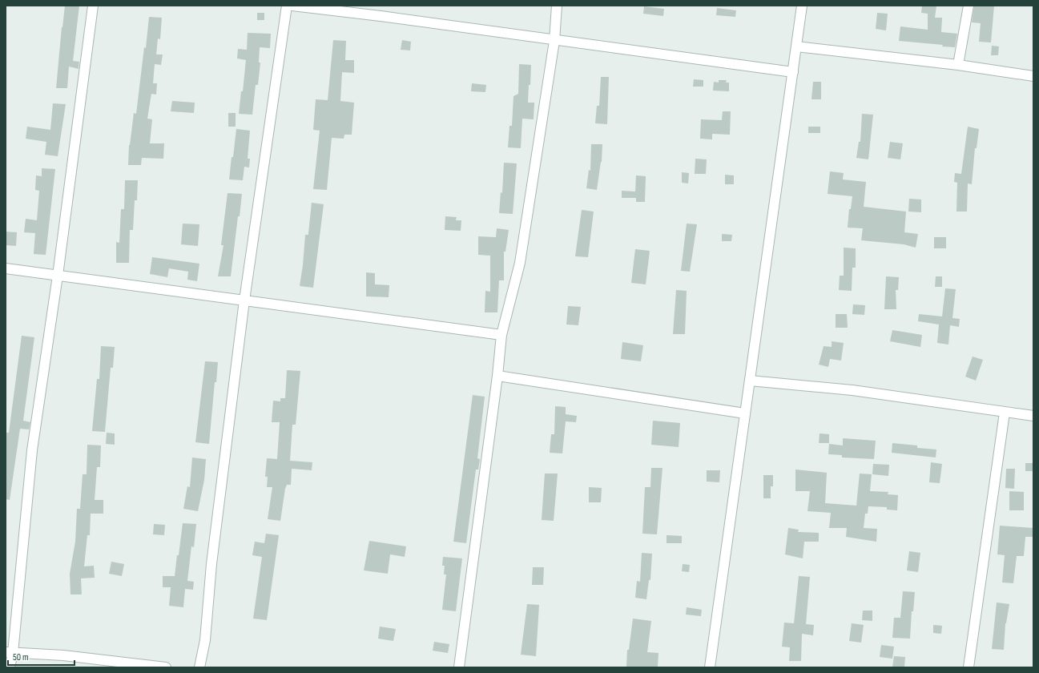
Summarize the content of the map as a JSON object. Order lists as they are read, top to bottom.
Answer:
{
  "scale_bar": "50 m"
}
